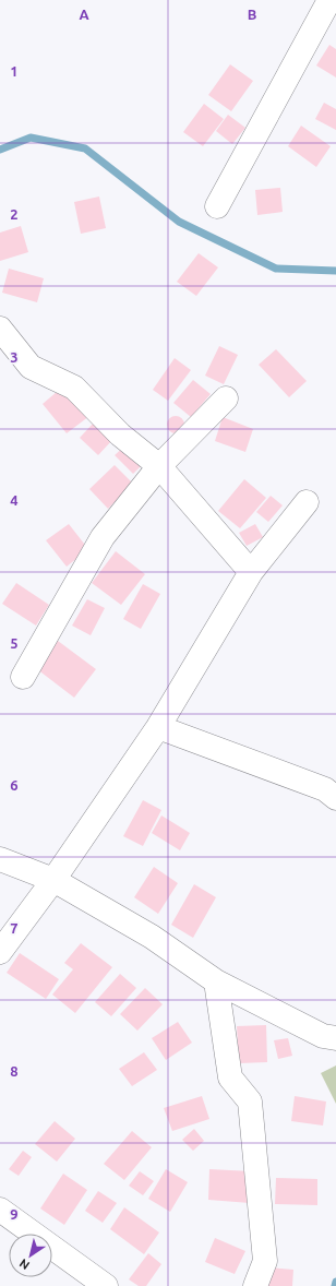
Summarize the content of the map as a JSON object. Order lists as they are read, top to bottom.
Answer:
{
  "north": "bottom left",
  "grid": {
    "columns": ["A", "B"],
    "rows": [
      "1",
      "2",
      "3",
      "4",
      "5",
      "6",
      "7",
      "8",
      "9"
    ]
  }
}
